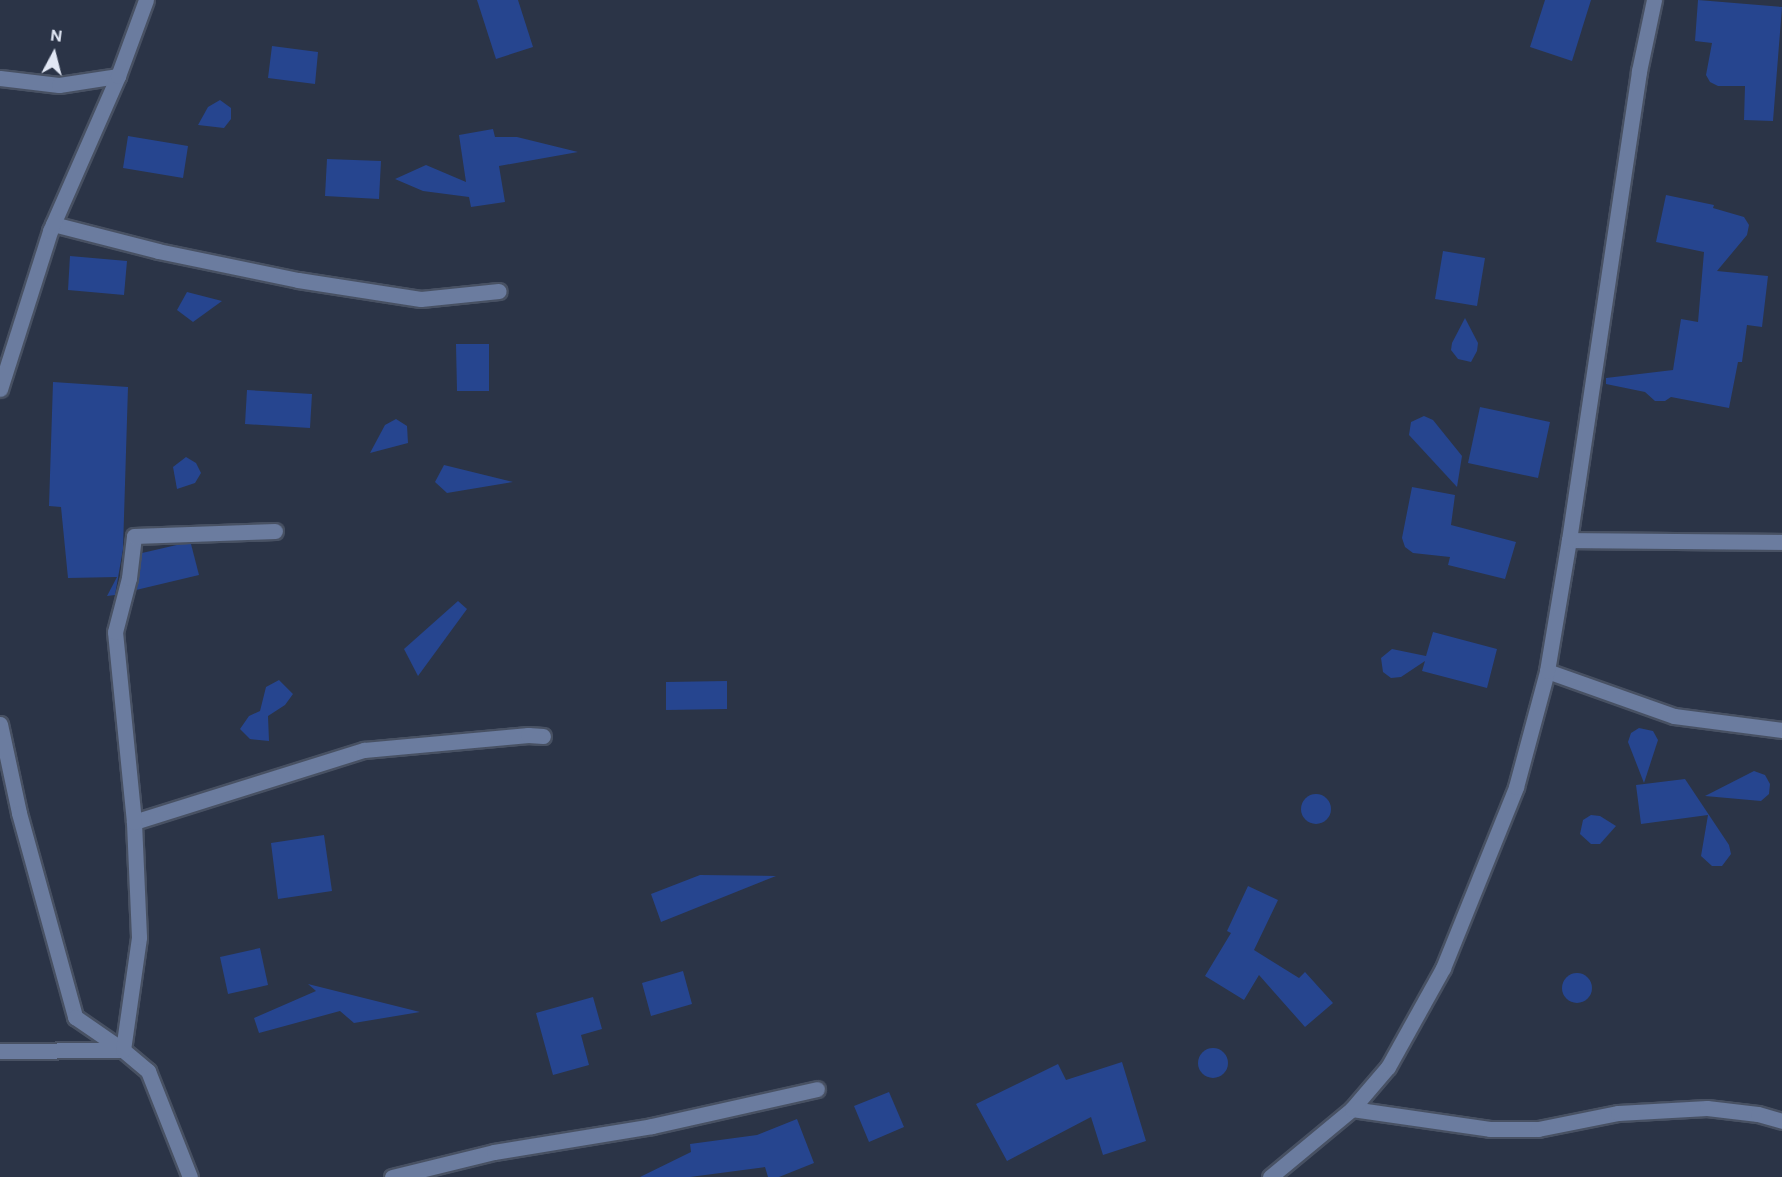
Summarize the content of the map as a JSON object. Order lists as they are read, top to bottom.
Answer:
{
  "north": "top"
}
